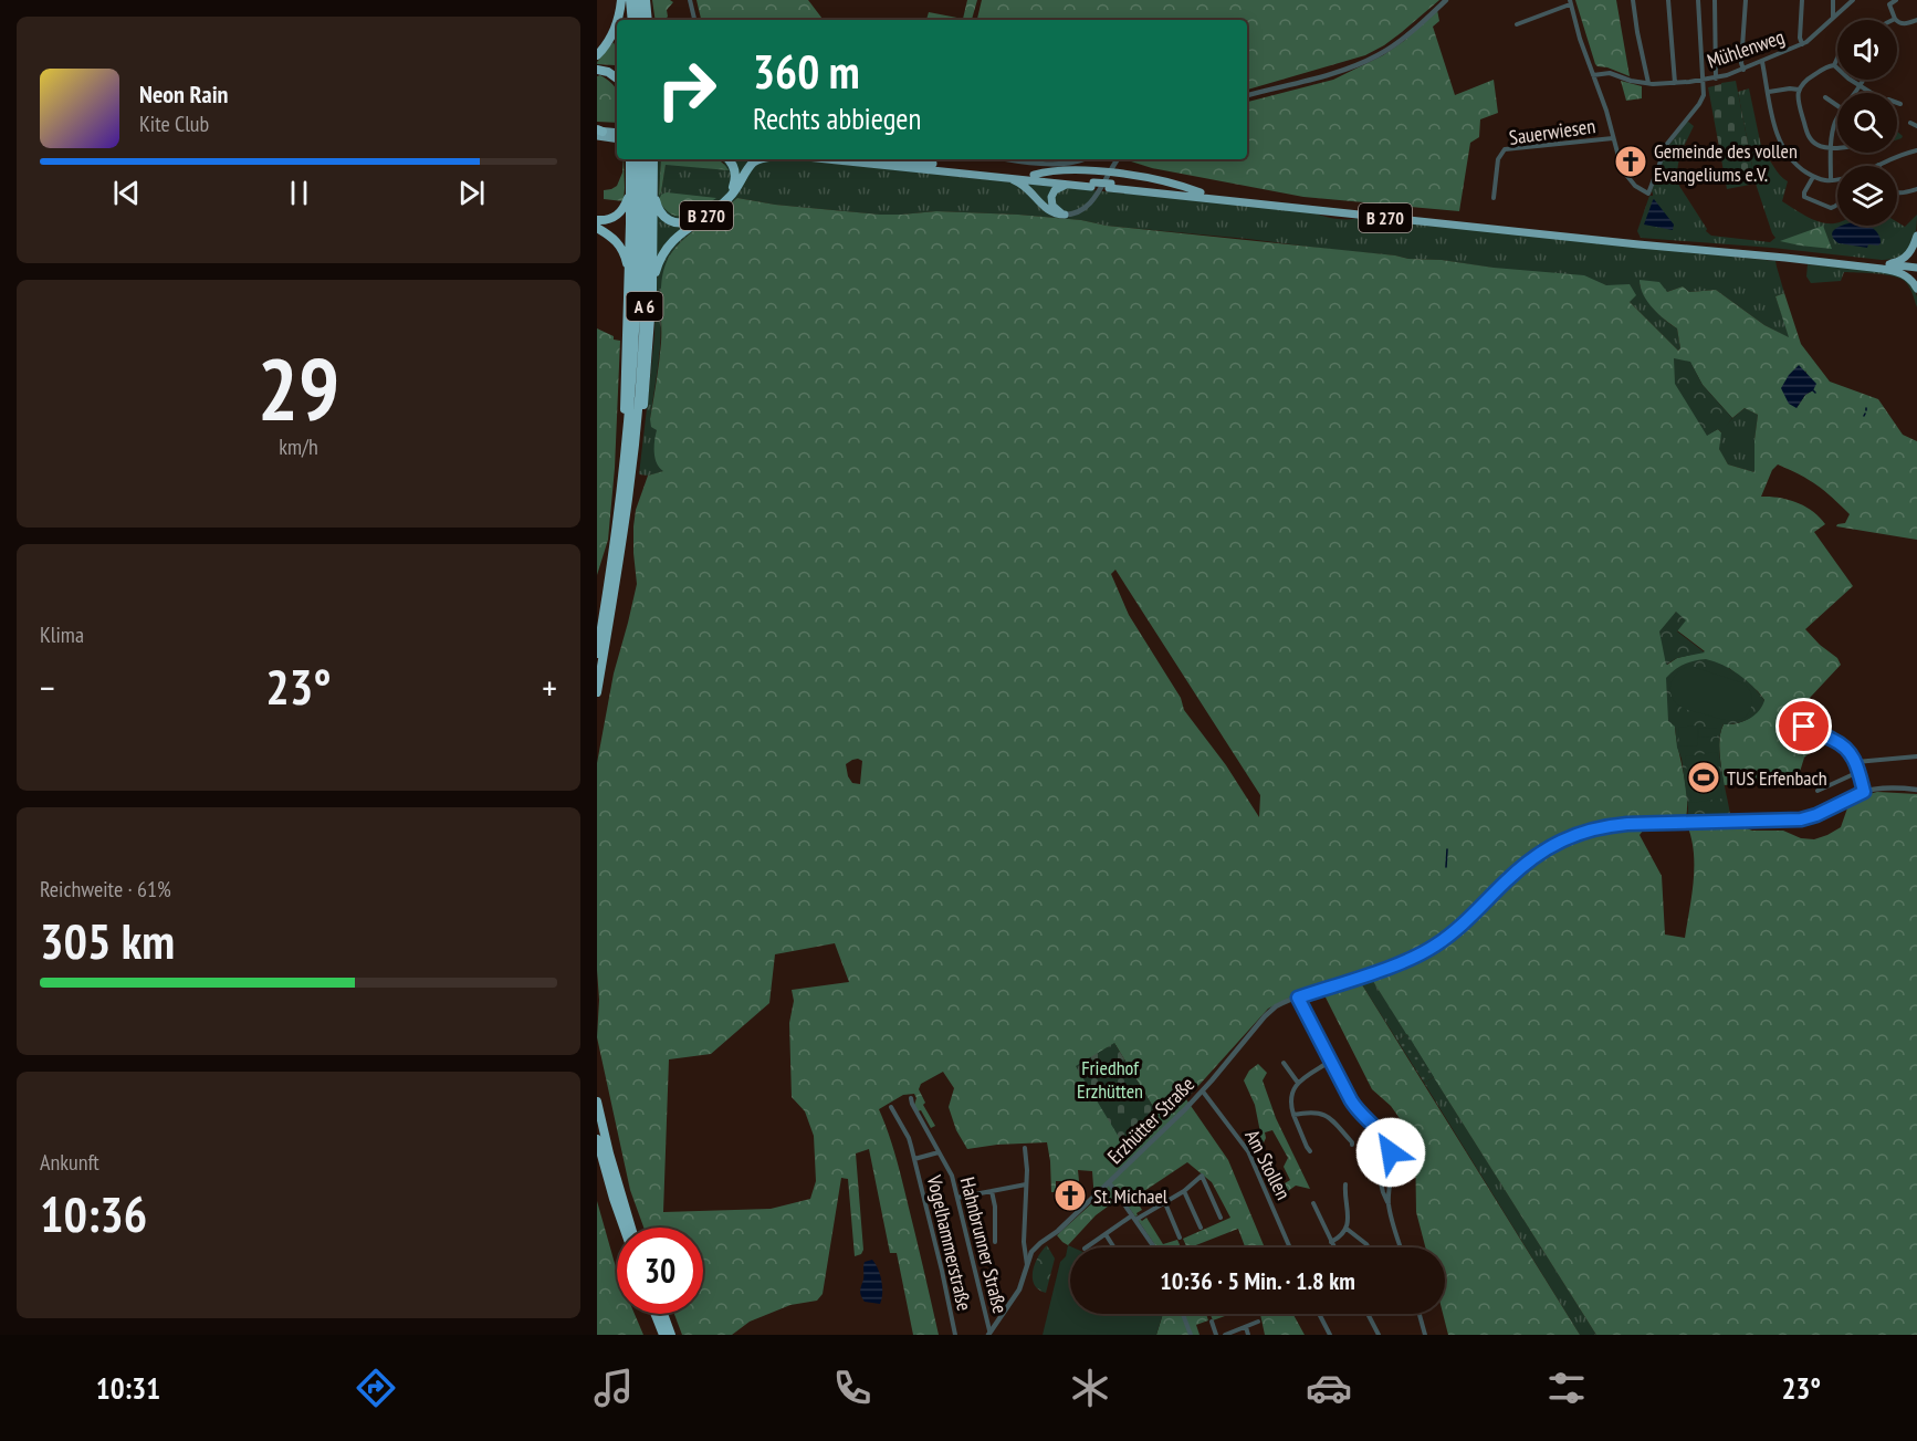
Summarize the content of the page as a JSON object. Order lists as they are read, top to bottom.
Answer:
{
  "streets": {
    "highway": ["B 270", "A 6"],
    "street": [
      "Mühlenweg",
      "Sauerwiesen",
      "Erzhütter Straße",
      "Am Stollen",
      "Vogelhammerstraße",
      "Hahnbrunner Straße"
    ]
  },
  "crossings": [
    ["Mühlenweg", "Sauerwiesen"],
    ["Erzhütter Straße", "Am Stollen"],
    ["Erzhütter Straße", "Hahnbrunner Straße"],
    ["Vogelhammerstraße", "Hahnbrunner Straße"]
  ],
  "parks": ["Friedhof Erzhütten"],
  "places": {
    "church": ["Gemeinde des vollen Evangeliums e.V.", "St. Michael"],
    "sports": ["TUS Erfenbach"]
  },
  "page": {
    "turn": ["360 m", "Rechts abbiegen"],
    "song": ["Neon Rain", "Kite Club"],
    "tile": [
      ["29", "km/h"],
      "Klima",
      ["Reichweite · 61%", "305 km"],
      ["Ankunft", "10:36"]
    ],
    "heat": ["−", "23°", "+"],
    "limit": "30",
    "trip": "10:36 · 5 Min. · 1.8 km",
    "tabs": ["10:31", "23°"]
  }
}
